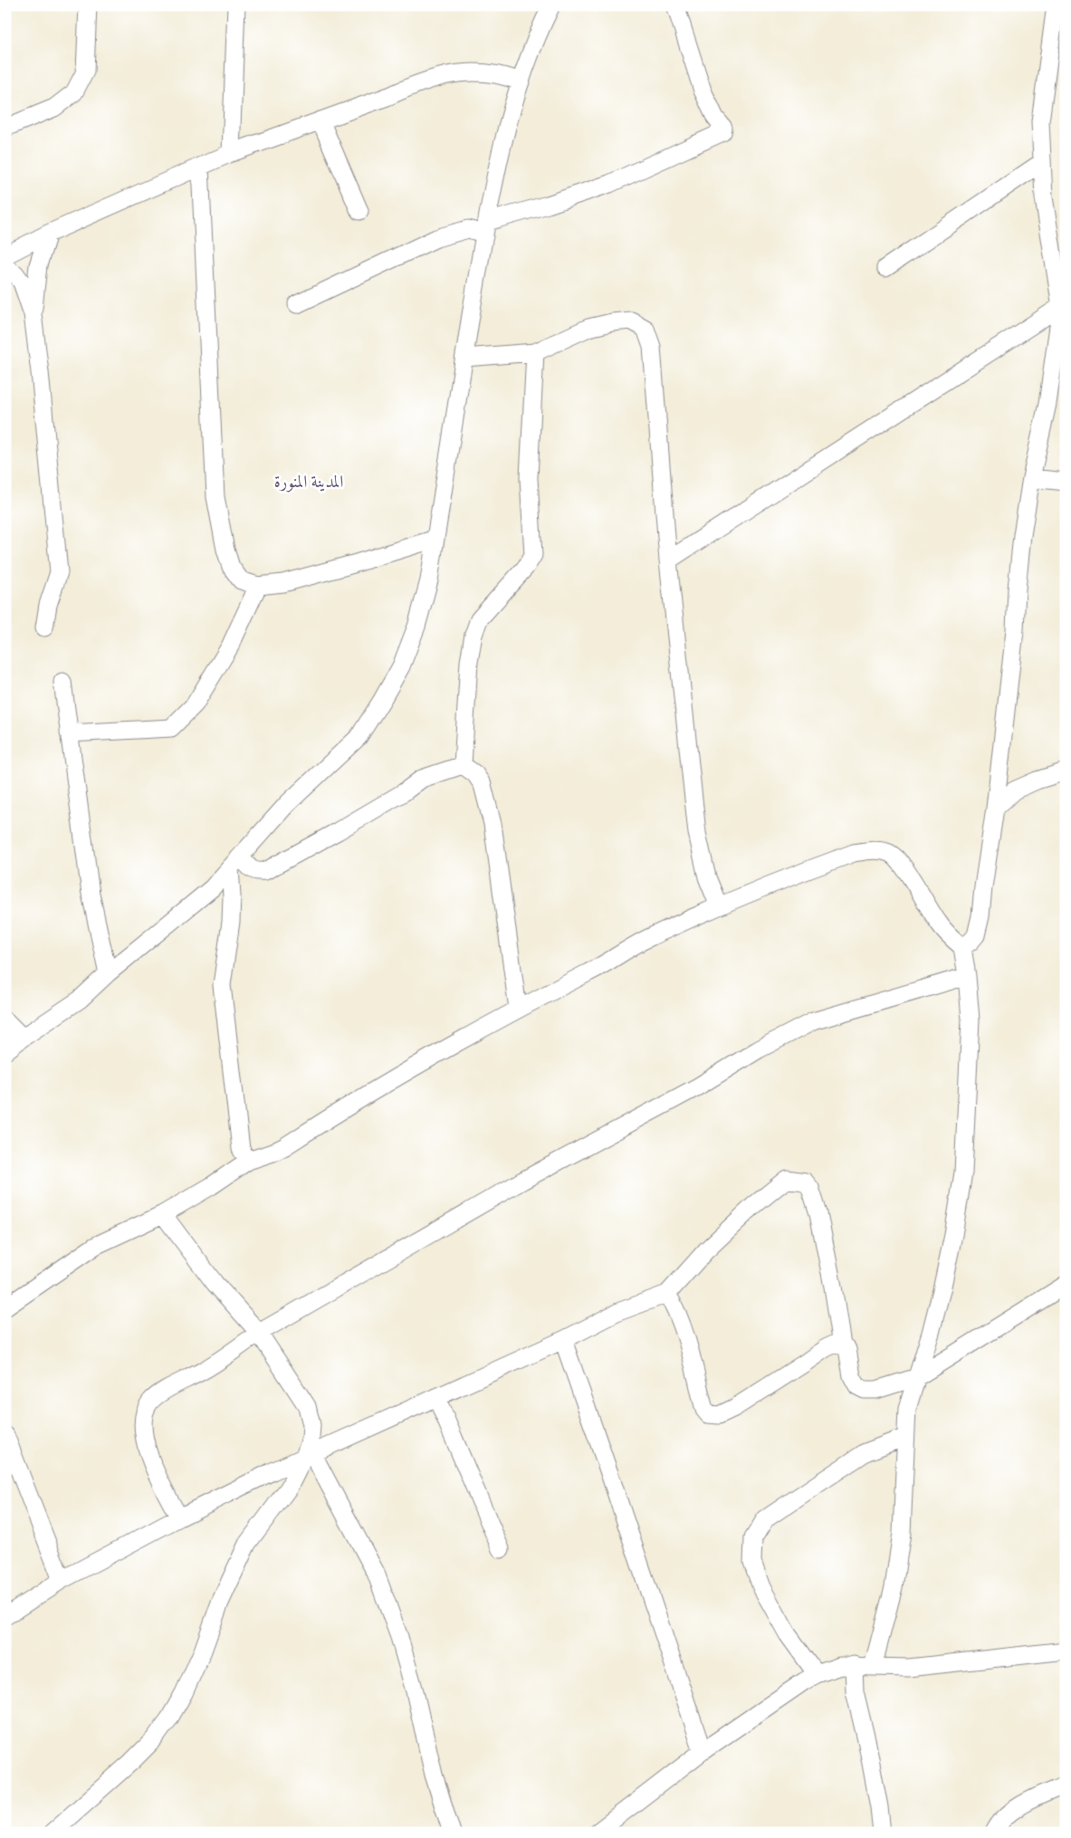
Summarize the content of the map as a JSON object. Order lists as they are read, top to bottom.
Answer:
{
  "districts": ["المدينة المنورة"]
}
